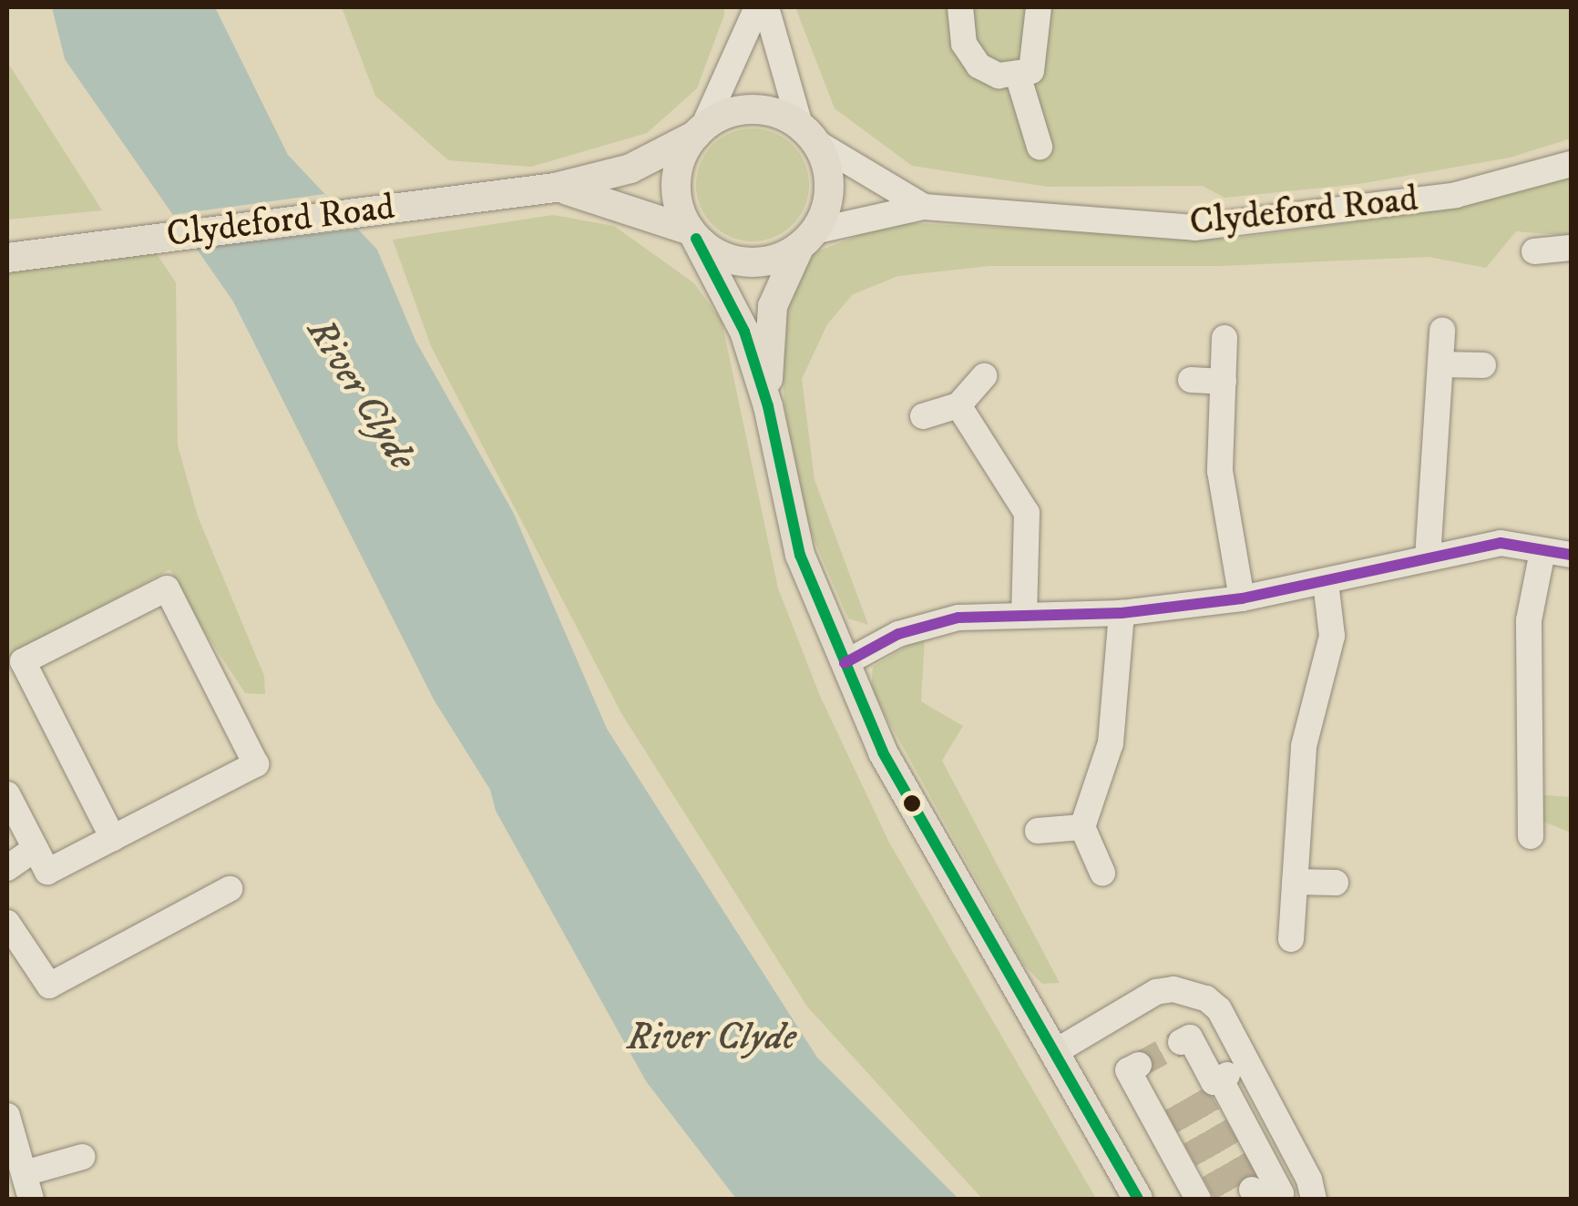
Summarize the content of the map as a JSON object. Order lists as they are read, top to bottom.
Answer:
{
  "streets": {
    "main road": ["Clydeford Road"]
  },
  "water": ["River Clyde"]
}
